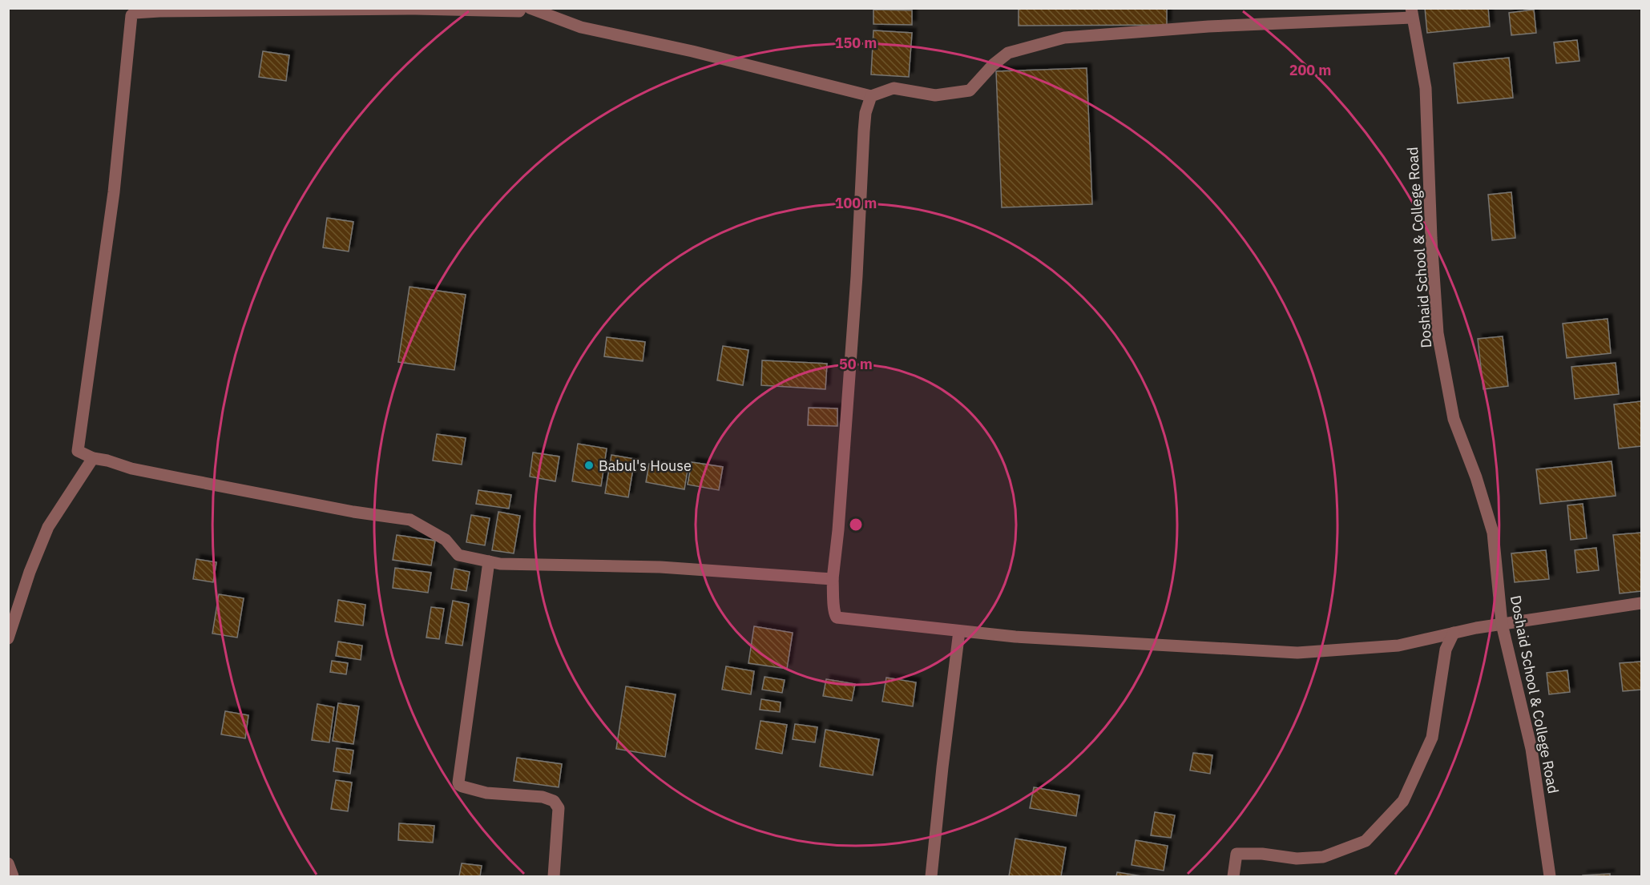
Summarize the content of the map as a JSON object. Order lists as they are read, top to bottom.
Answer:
{
  "streets": {
    "street": ["Doshaid School & College Road"]
  },
  "places": ["Babul's House"],
  "rings": [
    "150 m",
    "200 m",
    "100 m",
    "50 m"
  ]
}
